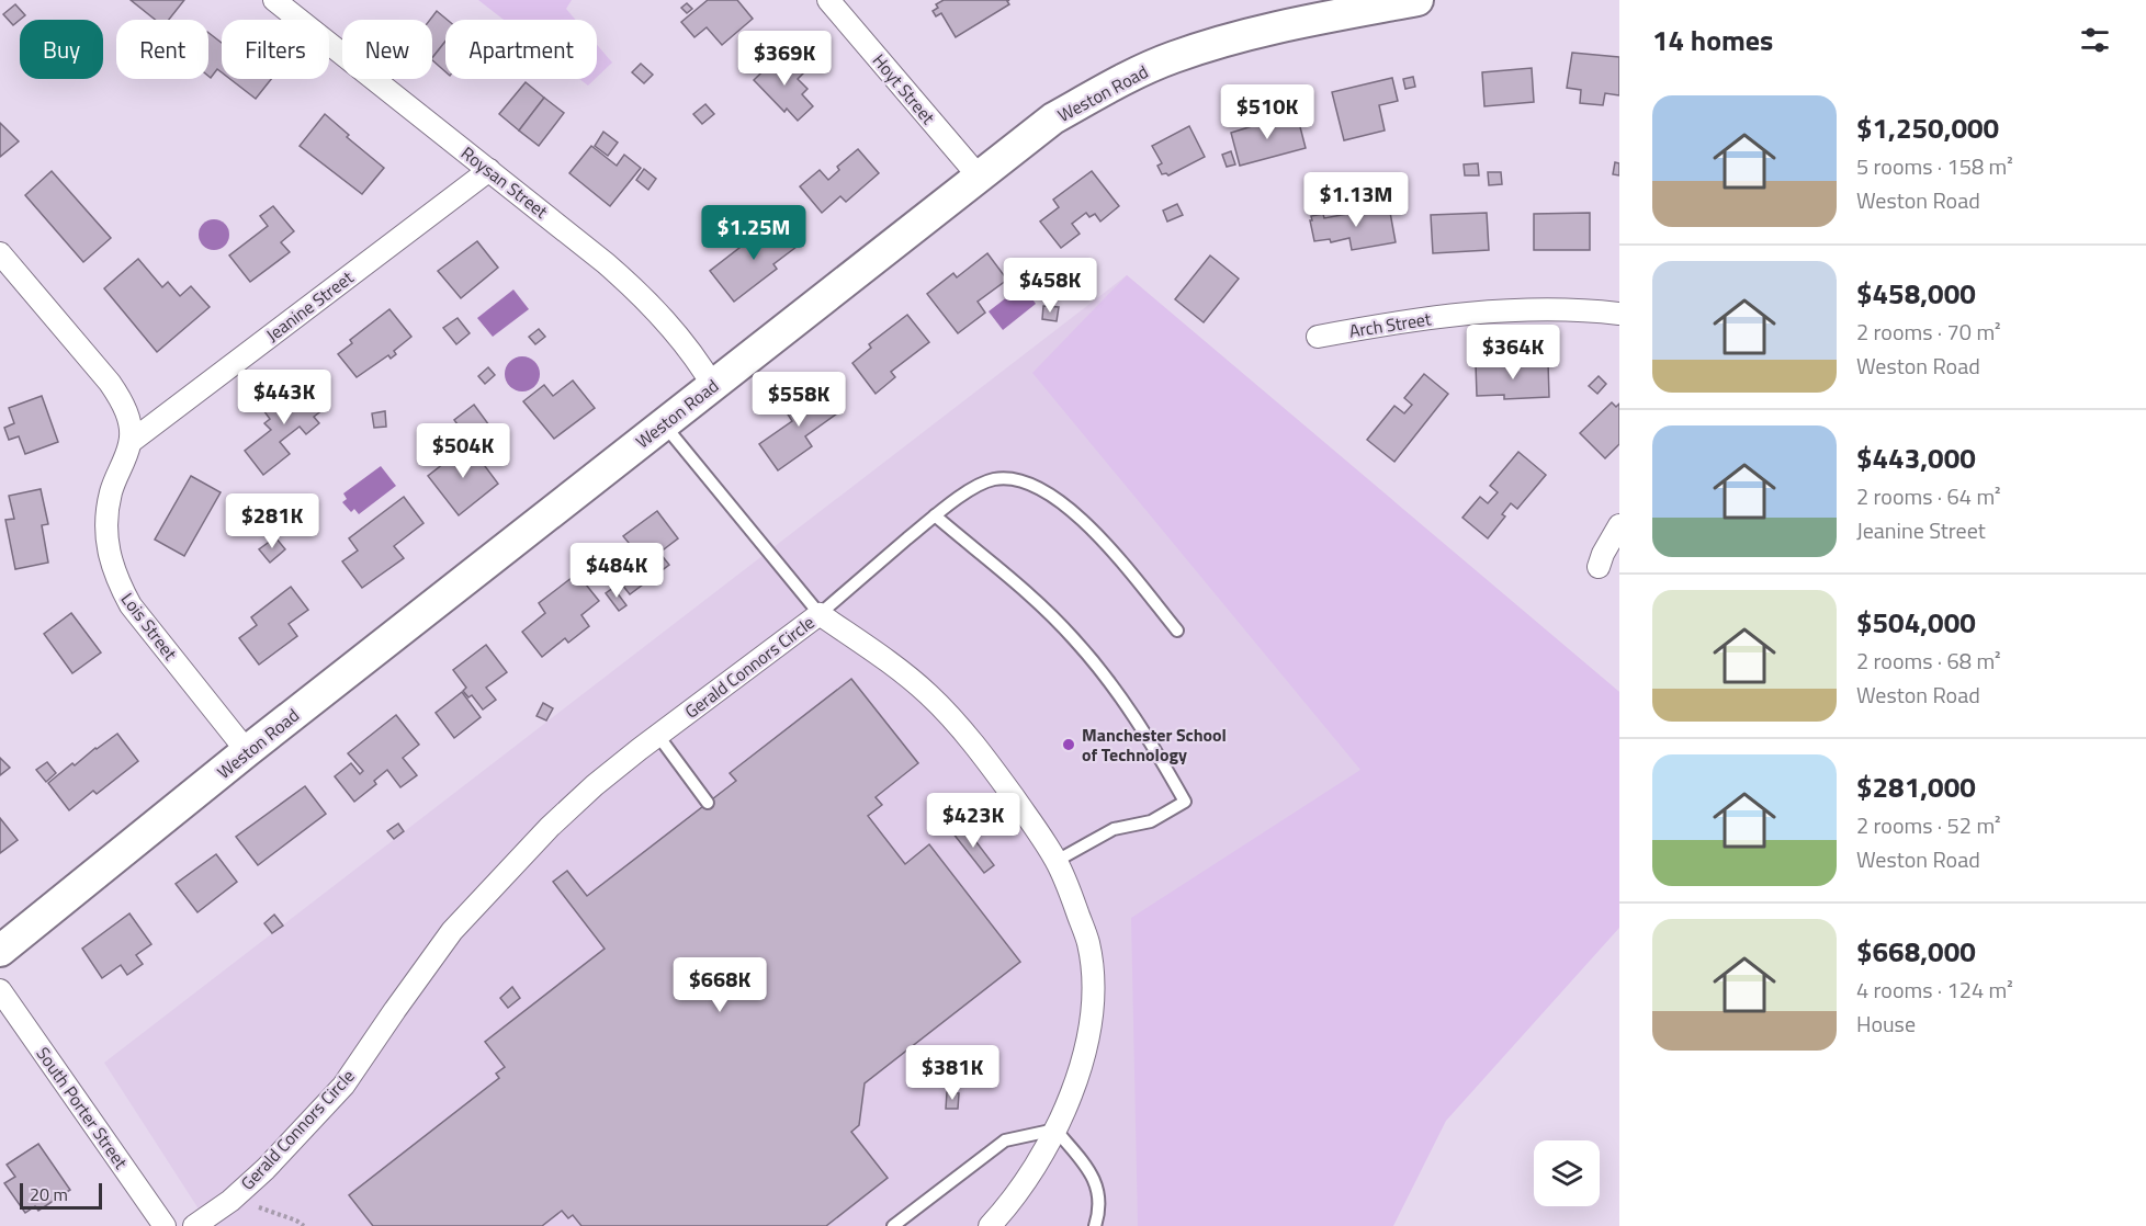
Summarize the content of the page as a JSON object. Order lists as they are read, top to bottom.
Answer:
{
  "streets": {
    "street": [
      "Hoyt Street",
      "Weston Road",
      "Roysan Street",
      "Jeanine Street",
      "Arch Street",
      "Lois Street",
      "Gerald Connors Circle",
      "South Porter Street"
    ]
  },
  "crossings": [
    ["Hoyt Street", "Weston Road"],
    ["Weston Road", "Roysan Street"],
    ["Weston Road", "Lois Street"],
    ["Roysan Street", "Jeanine Street"],
    ["Jeanine Street", "Lois Street"]
  ],
  "places": ["Manchester School of Technology"],
  "scale_bar": "20 m",
  "page": {
    "heading": "14 homes",
    "chip": [
      "Buy",
      "Rent",
      "Filters",
      "New",
      "Apartment"
    ],
    "price": [
      "$369K",
      "$510K",
      "$1.13M",
      "$1.25M",
      "$458K",
      "$364K",
      "$443K",
      "$558K",
      "$504K",
      "$281K",
      "$484K",
      "$423K",
      "$668K",
      "$381K"
    ],
    "list": [
      {
        "name": "$1,250,000",
        "note": "5 rooms · 158 m² · Weston Road"
      },
      {
        "name": "$458,000",
        "note": "2 rooms · 70 m² · Weston Road"
      },
      {
        "name": "$443,000",
        "note": "2 rooms · 64 m² · Jeanine Street"
      },
      {
        "name": "$504,000",
        "note": "2 rooms · 68 m² · Weston Road"
      },
      {
        "name": "$281,000",
        "note": "2 rooms · 52 m² · Weston Road"
      },
      {
        "name": "$668,000",
        "note": "4 rooms · 124 m² · House"
      }
    ],
    "scale": "20 m"
  }
}
